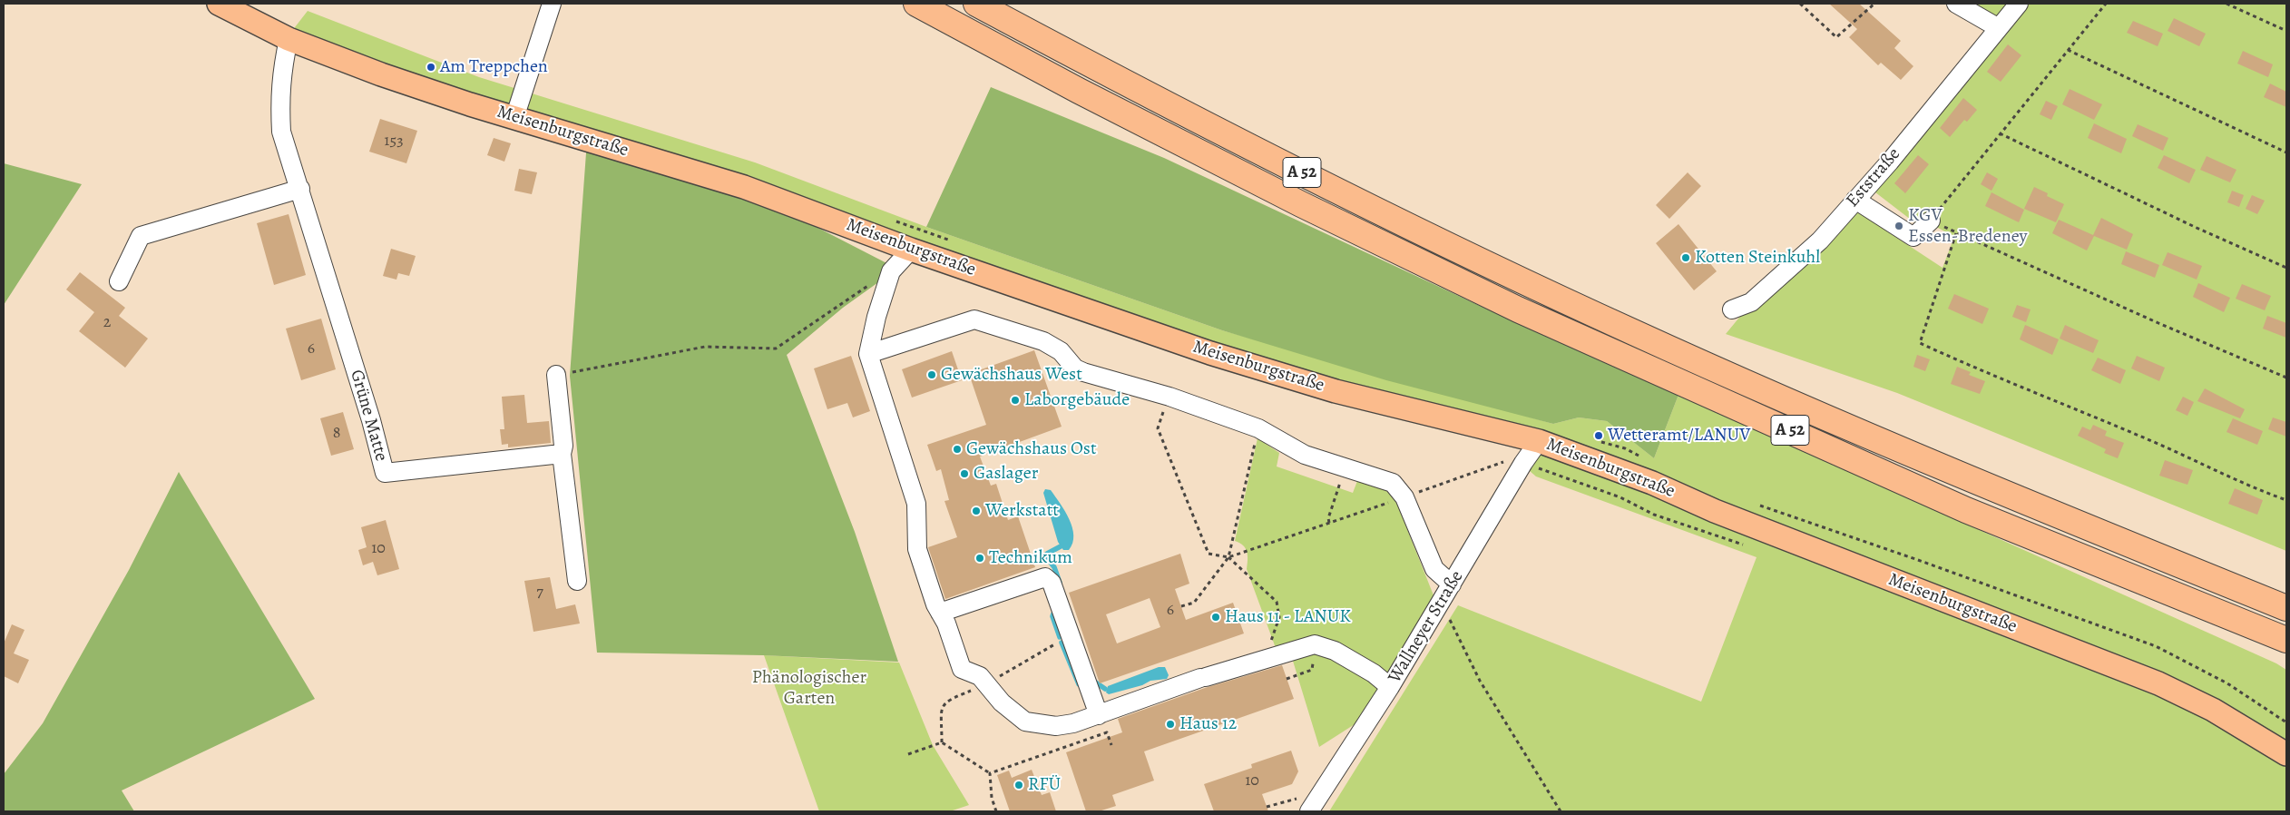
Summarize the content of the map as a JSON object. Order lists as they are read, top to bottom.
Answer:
{
  "streets": {
    "highway": ["A 52"],
    "main road": ["Meisenburgstraße"],
    "street": ["Eststraße", "Grüne Matte", "Wallneyer Straße"]
  },
  "crossings": [
    ["Meisenburgstraße", "Grüne Matte"],
    ["Meisenburgstraße", "Wallneyer Straße"]
  ],
  "parks": ["Phänologischer Garten"],
  "places": [
    "Am Treppchen",
    "KGV Essen-Bredeney",
    "Kotten Steinkuhl",
    "Gewächshaus West",
    "Laborgebäude",
    "Wetteramt/LANUV",
    "Gewächshaus Ost",
    "Gaslager",
    "Werkstatt",
    "Technikum",
    "Haus 11 - LANUK",
    "Haus 12",
    "RFÜ"
  ],
  "house_numbers": [
    "153",
    "2",
    "6",
    "8",
    "10",
    "7",
    "6",
    "10"
  ]
}
